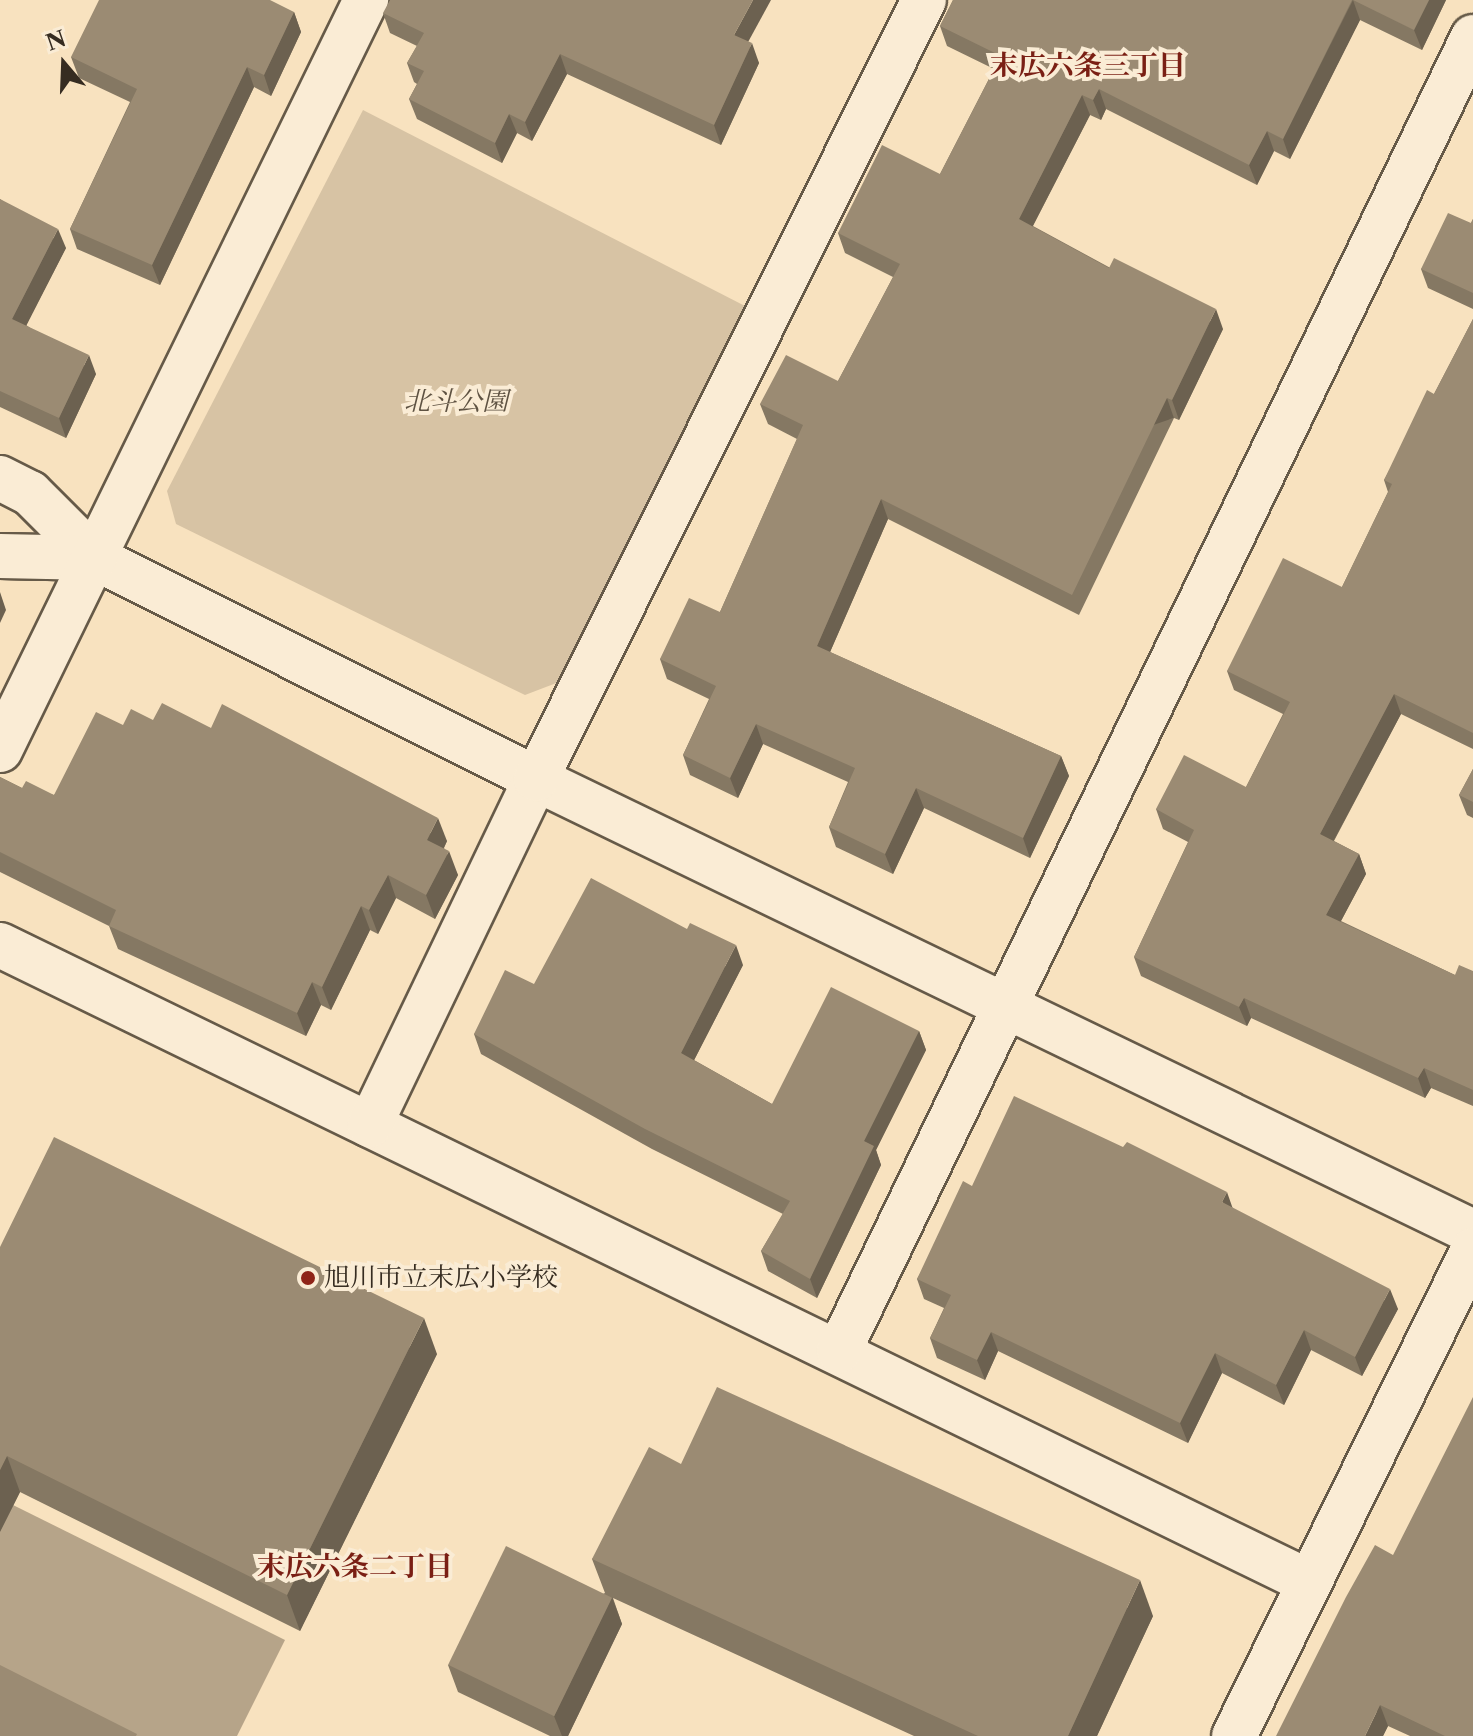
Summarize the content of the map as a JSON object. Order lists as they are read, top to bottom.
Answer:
{
  "districts": ["末広六条三丁目", "末広六条二丁目"],
  "parks": ["北斗公園"],
  "places": ["旭川市立末広小学校"],
  "north": "top"
}
